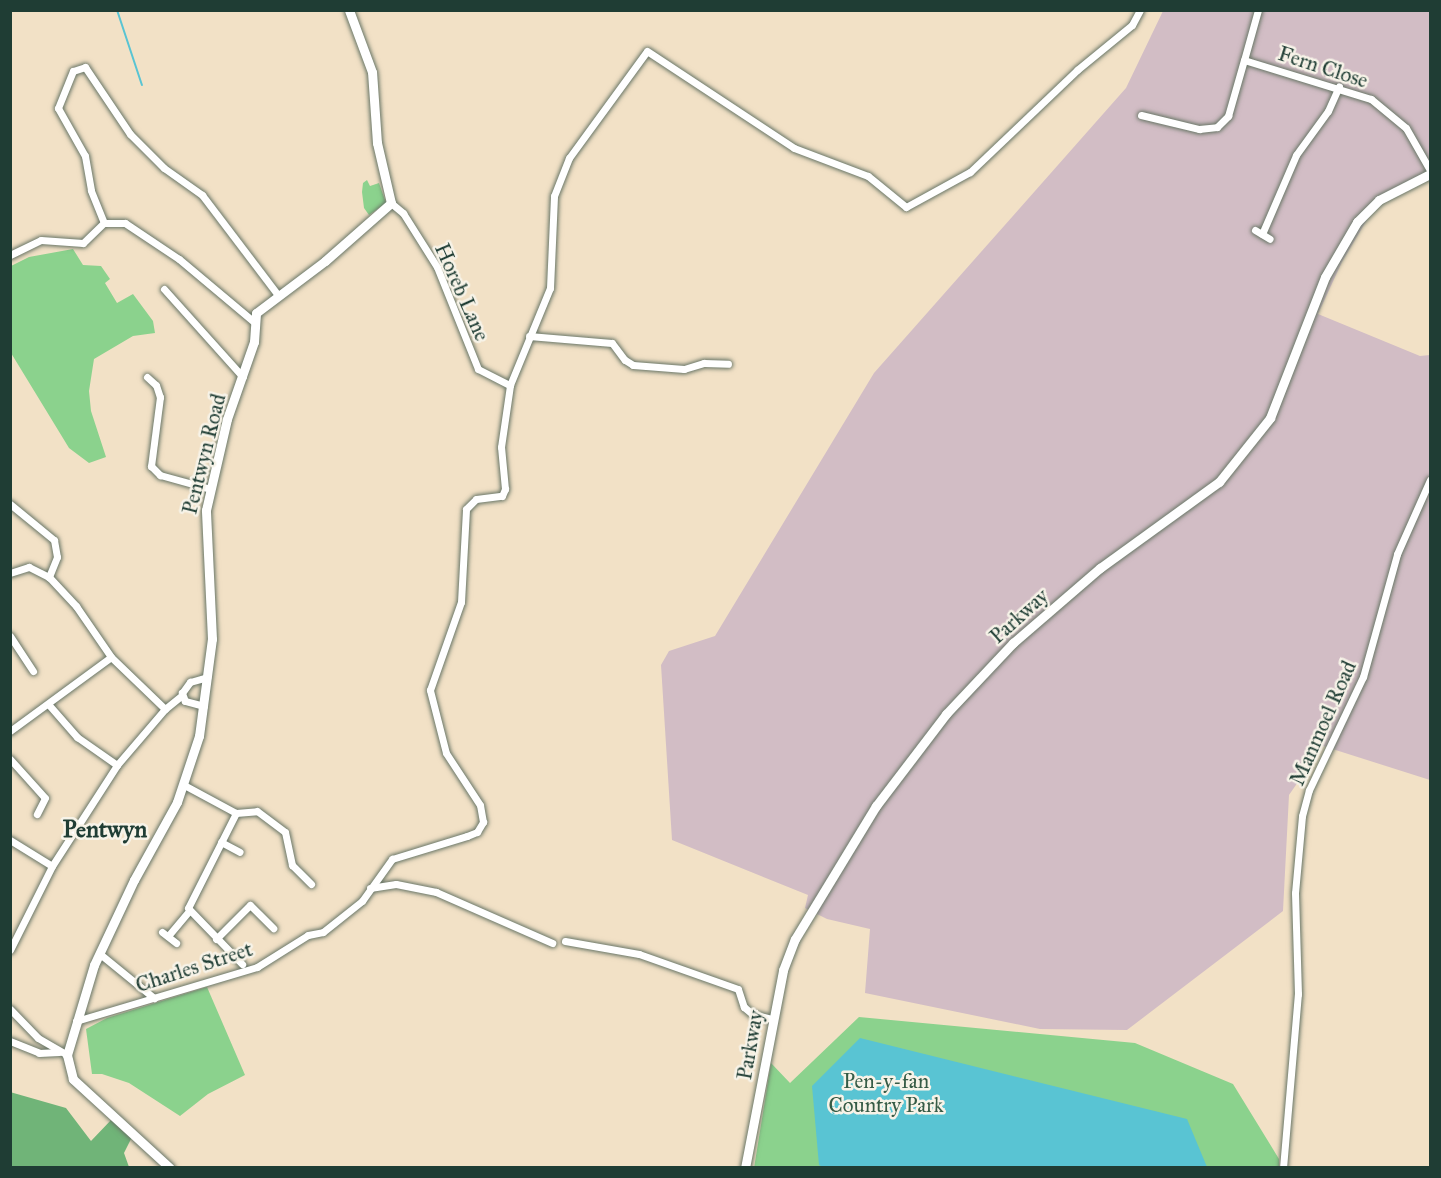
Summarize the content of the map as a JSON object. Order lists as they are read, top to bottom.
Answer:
{
  "streets": {
    "street": [
      "Fern Close",
      "Horeb Lane",
      "Pentwyn Road",
      "Parkway",
      "Manmoel Road",
      "Charles Street"
    ]
  },
  "crossings": [
    ["Fern Close", "Parkway"],
    ["Horeb Lane", "Charles Street"],
    ["Pentwyn Road", "Charles Street"]
  ],
  "districts": ["Pentwyn"],
  "parks": ["Pen-y-fan Country Park"]
}
